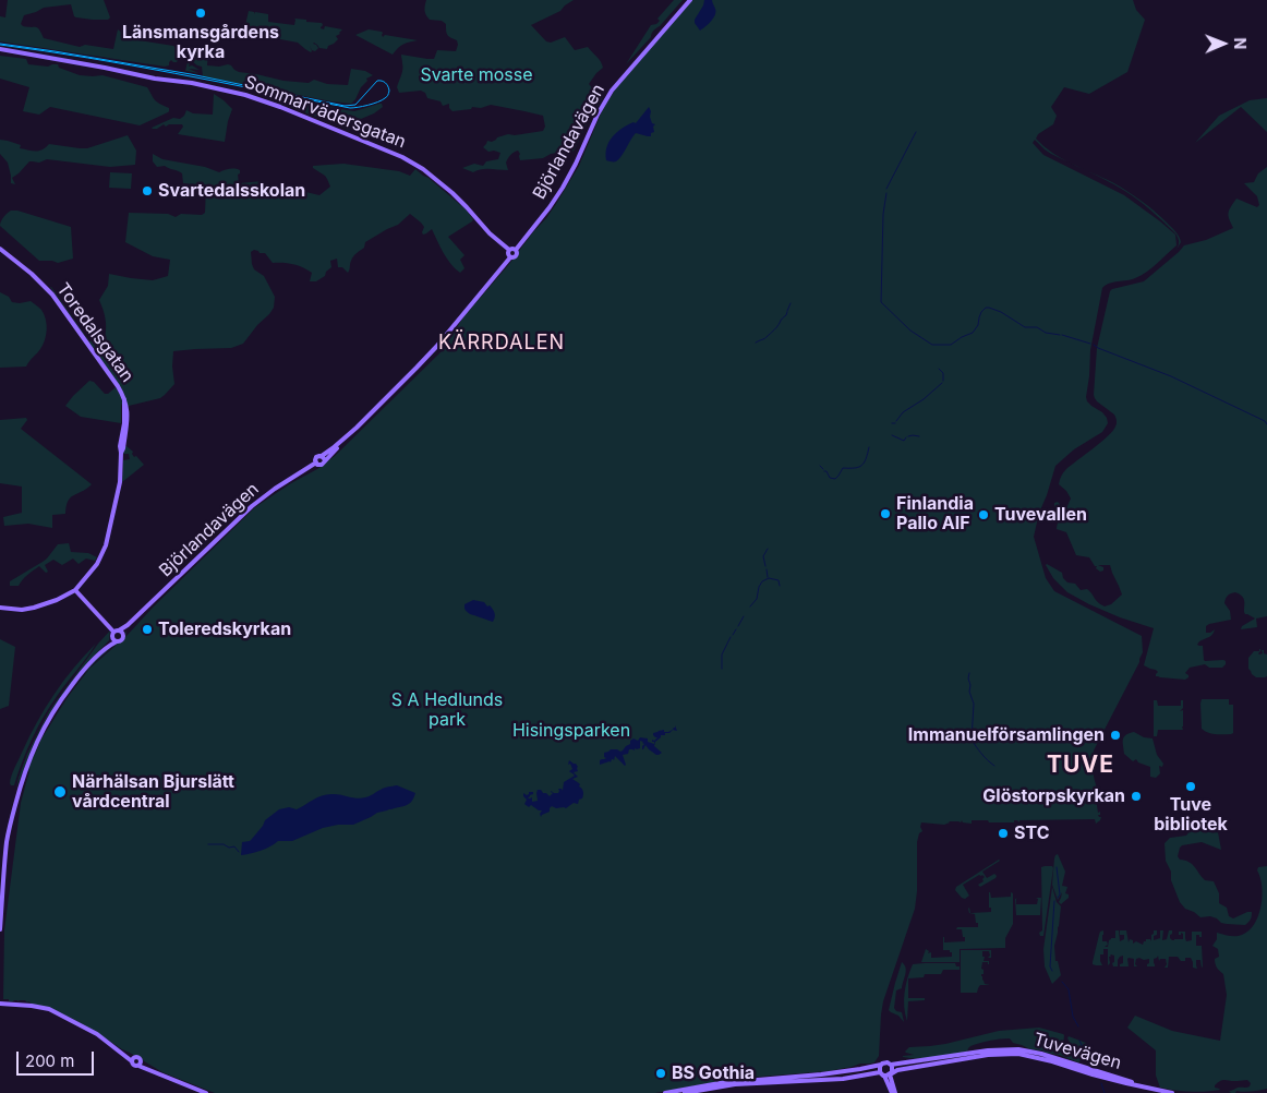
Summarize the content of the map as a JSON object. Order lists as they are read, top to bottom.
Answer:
{
  "streets": {
    "street": [
      "Sommarvädersgatan",
      "Björlandavägen",
      "Toredalsgatan",
      "Tuvevägen"
    ]
  },
  "crossings": [
    ["Sommarvädersgatan", "Björlandavägen"]
  ],
  "districts": ["KÄRRDALEN", "TUVE"],
  "parks": ["Svarte mosse", "S A Hedlunds park", "Hisingsparken"],
  "places": [
    "Länsmansgårdens kyrka",
    "Svartedalsskolan",
    "Finlandia Pallo AIF",
    "Tuvevallen",
    "Toleredskyrkan",
    "Immanuelförsamlingen",
    "Tuve bibliotek",
    "Närhälsan Bjurslätt vårdcentral",
    "Glöstorpskyrkan",
    "STC",
    "BS Gothia"
  ],
  "scale_bar": "200 m",
  "north": "right"
}
